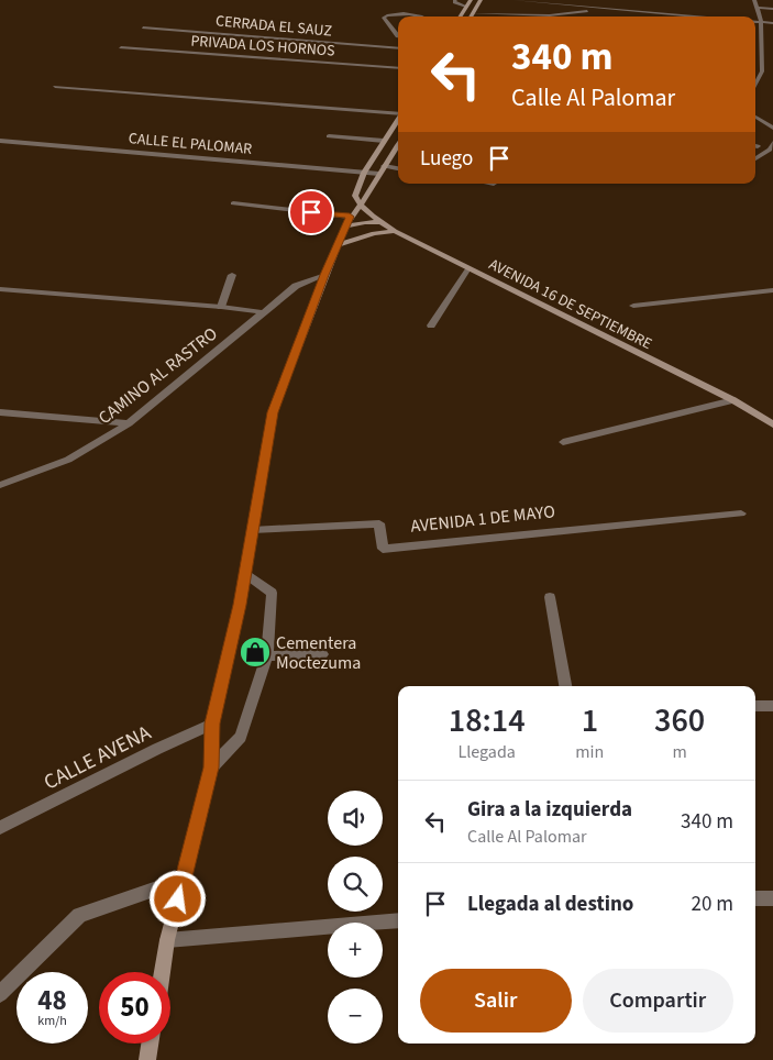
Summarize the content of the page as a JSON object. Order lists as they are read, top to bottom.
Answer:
{
  "streets": {
    "main road": ["AVENIDA 16 DE SEPTIEMBRE"],
    "street": [
      "CERRADA EL SAUZ",
      "PRIVADA LOS HORNOS",
      "CALLE EL PALOMAR",
      "CAMINO AL RASTRO",
      "AVENIDA 1 DE MAYO",
      "CALLE AVENA"
    ]
  },
  "places": {
    "shop": ["Cementera Moctezuma"]
  },
  "page": {
    "turn": ["340 m", "Calle Al Palomar"],
    "then": "Luego",
    "eta": [
      "18:14",
      "Llegada",
      "1",
      "min",
      "360",
      "m"
    ],
    "list": [
      {
        "name": "Gira a la izquierda",
        "note": "Calle Al Palomar",
        "value": "340 m"
      },
      {
        "name": "Llegada al destino",
        "value": "20 m"
      }
    ],
    "map_buttons": ["+", "−"],
    "buttons": ["Salir", "Compartir"],
    "speed": "48 km/h",
    "limit": "50"
  }
}
